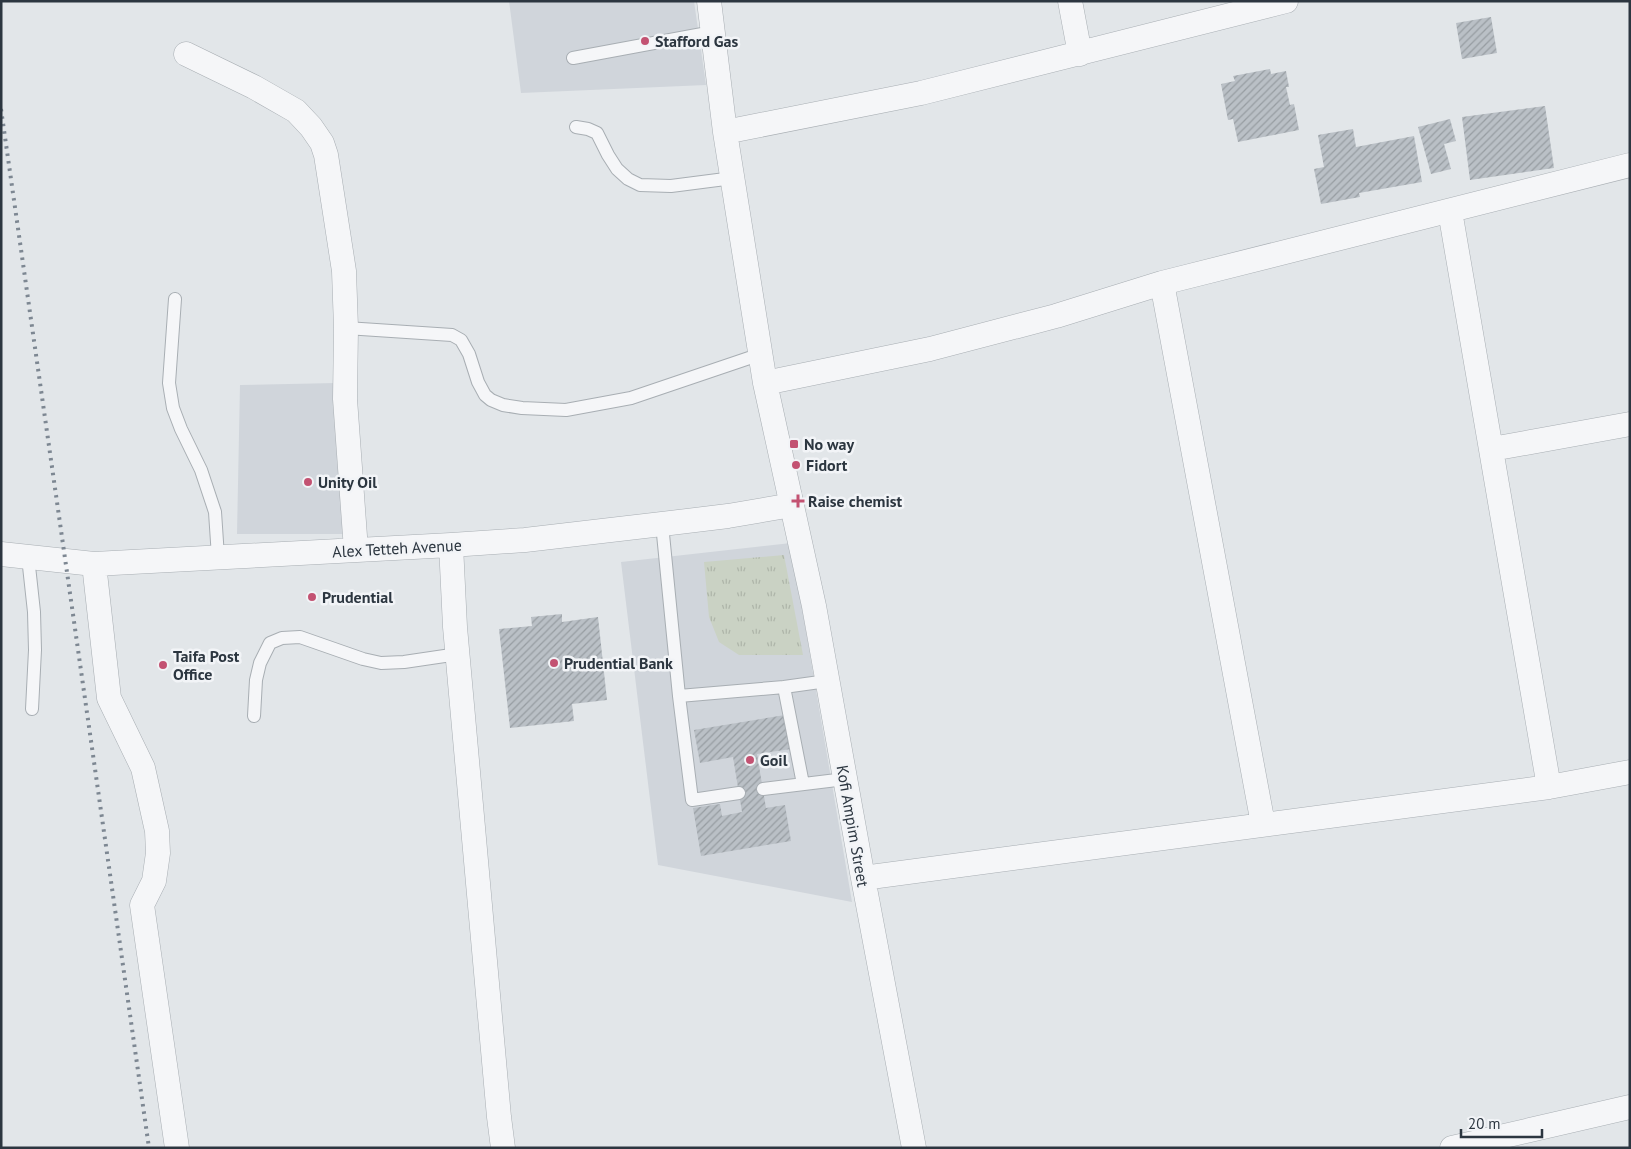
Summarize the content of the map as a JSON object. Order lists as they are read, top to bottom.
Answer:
{
  "streets": {
    "street": ["Alex Tetteh Avenue", "Kofi Ampim Street"]
  },
  "crossings": [
    ["Alex Tetteh Avenue", "Kofi Ampim Street"]
  ],
  "places": {
    "other": [
      "Stafford Gas",
      "Fidort",
      "Unity Oil",
      "Prudential",
      "Prudential Bank",
      "Taifa Post Office",
      "Goil"
    ],
    "transit": ["No way"],
    "health": ["Raise chemist"]
  },
  "scale_bar": "20 m"
}
